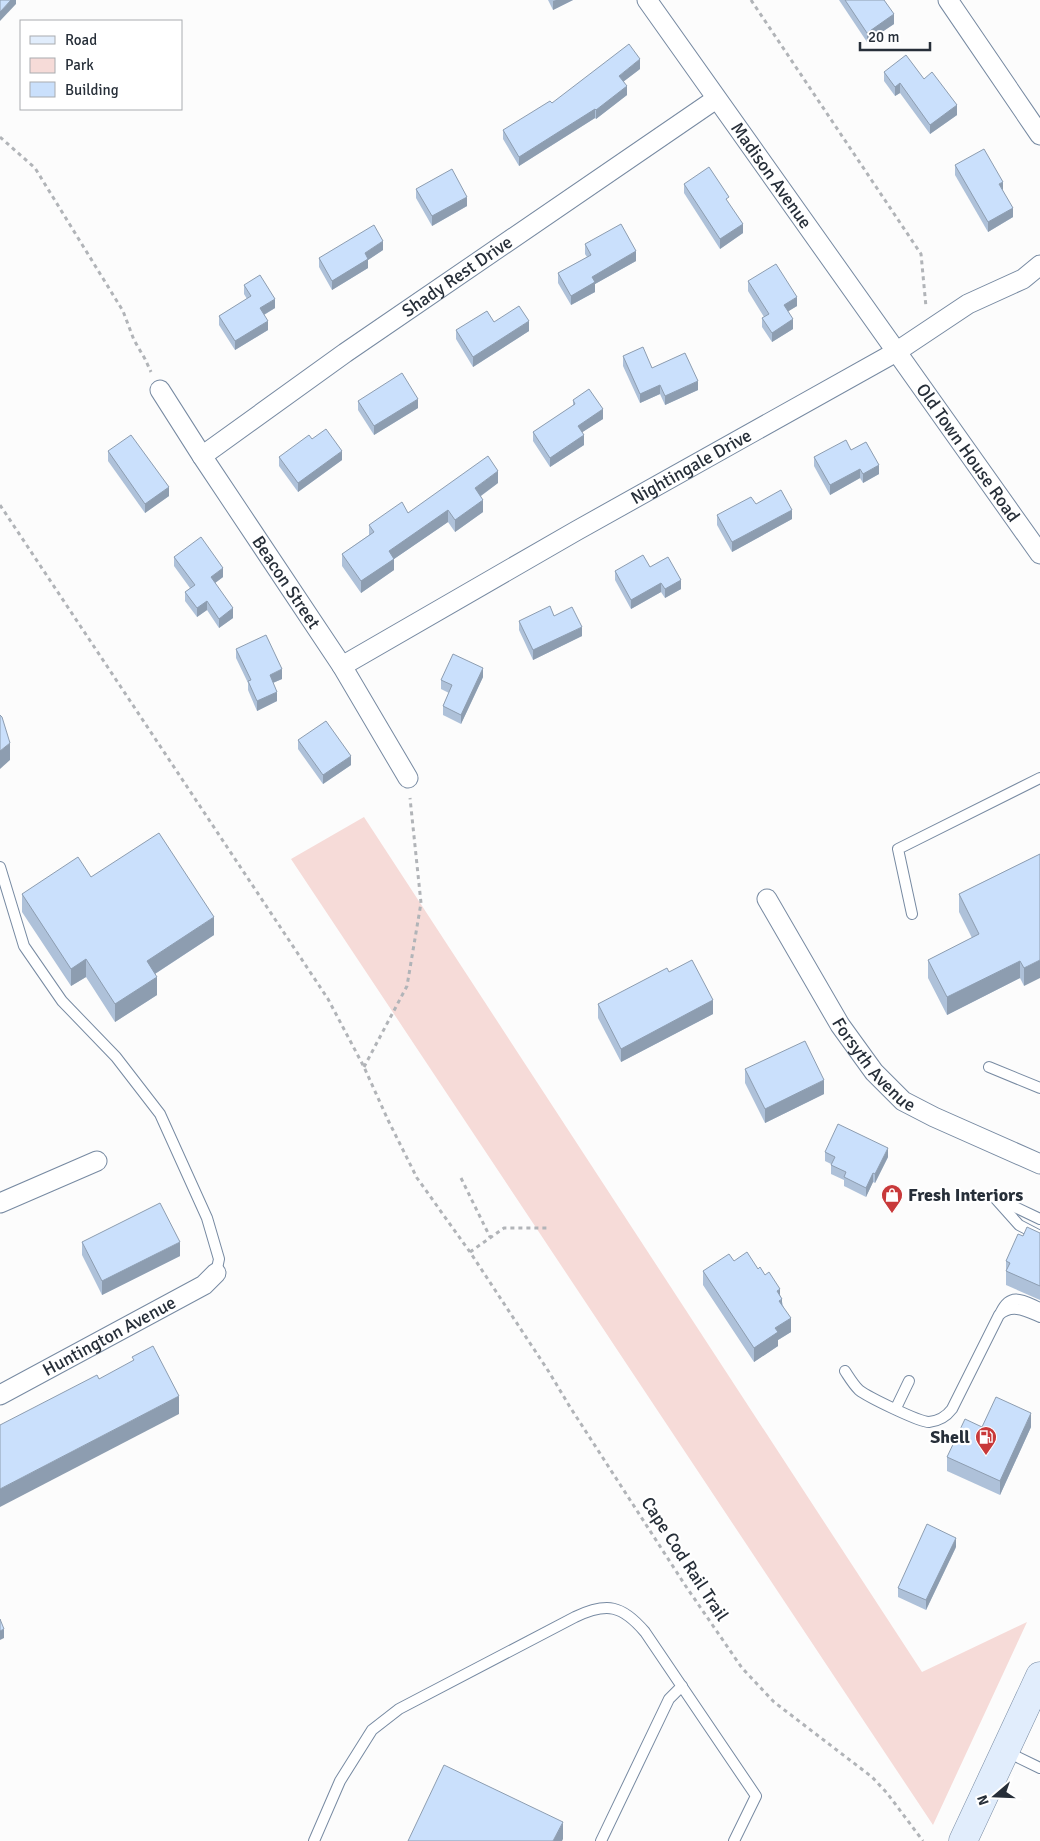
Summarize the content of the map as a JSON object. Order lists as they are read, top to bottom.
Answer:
{
  "streets": {
    "street": [
      "Madison Avenue",
      "Shady Rest Drive",
      "Old Town House Road",
      "Nightingale Drive",
      "Beacon Street",
      "Forsyth Avenue",
      "Huntington Avenue"
    ],
    "path": ["Cape Cod Rail Trail"]
  },
  "crossings": [
    ["Madison Avenue", "Shady Rest Drive"],
    ["Madison Avenue", "Old Town House Road"],
    ["Madison Avenue", "Nightingale Drive"],
    ["Shady Rest Drive", "Beacon Street"],
    ["Old Town House Road", "Nightingale Drive"],
    ["Nightingale Drive", "Beacon Street"]
  ],
  "places": {
    "shop": ["Fresh Interiors"],
    "fuel station": ["Shell"]
  },
  "legend": ["Road", "Park", "Building"],
  "scale_bar": "20 m",
  "north": "left"
}
